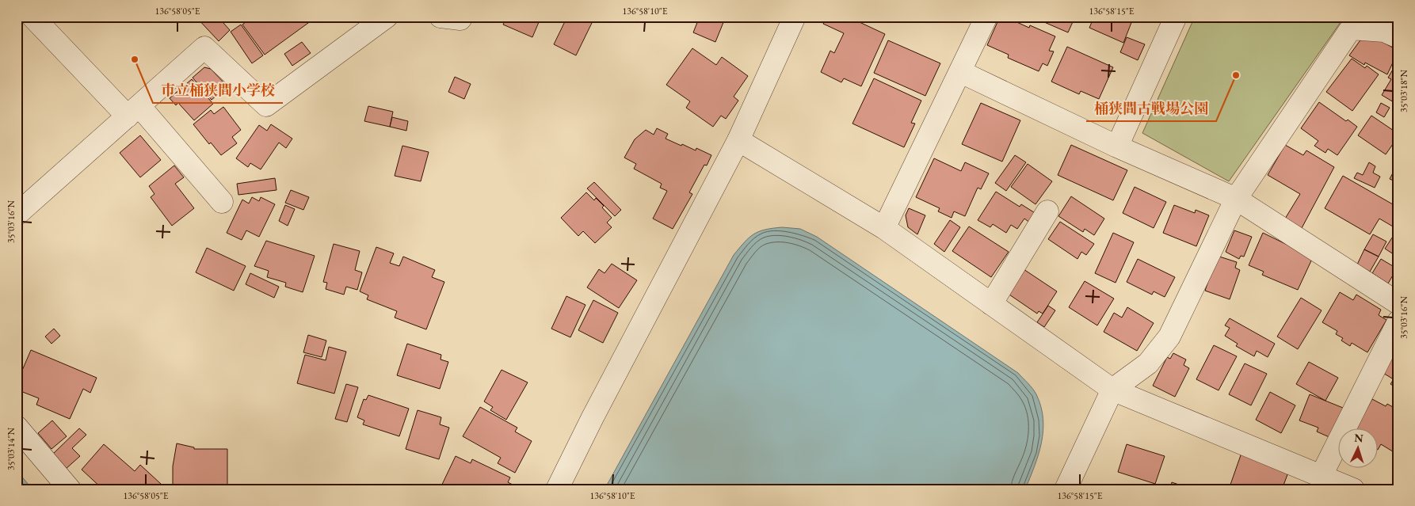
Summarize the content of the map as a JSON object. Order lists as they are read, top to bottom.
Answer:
{
  "places": ["市立桶狭間小学校", "桶狭間古戦場公園"],
  "north": "top",
  "coordinates": [
    "136°58'05\"E",
    "136°58'10\"E",
    "136°58'15\"E",
    "35°03'18\"N",
    "35°03'16\"N",
    "35°03'14\"N"
  ]
}
